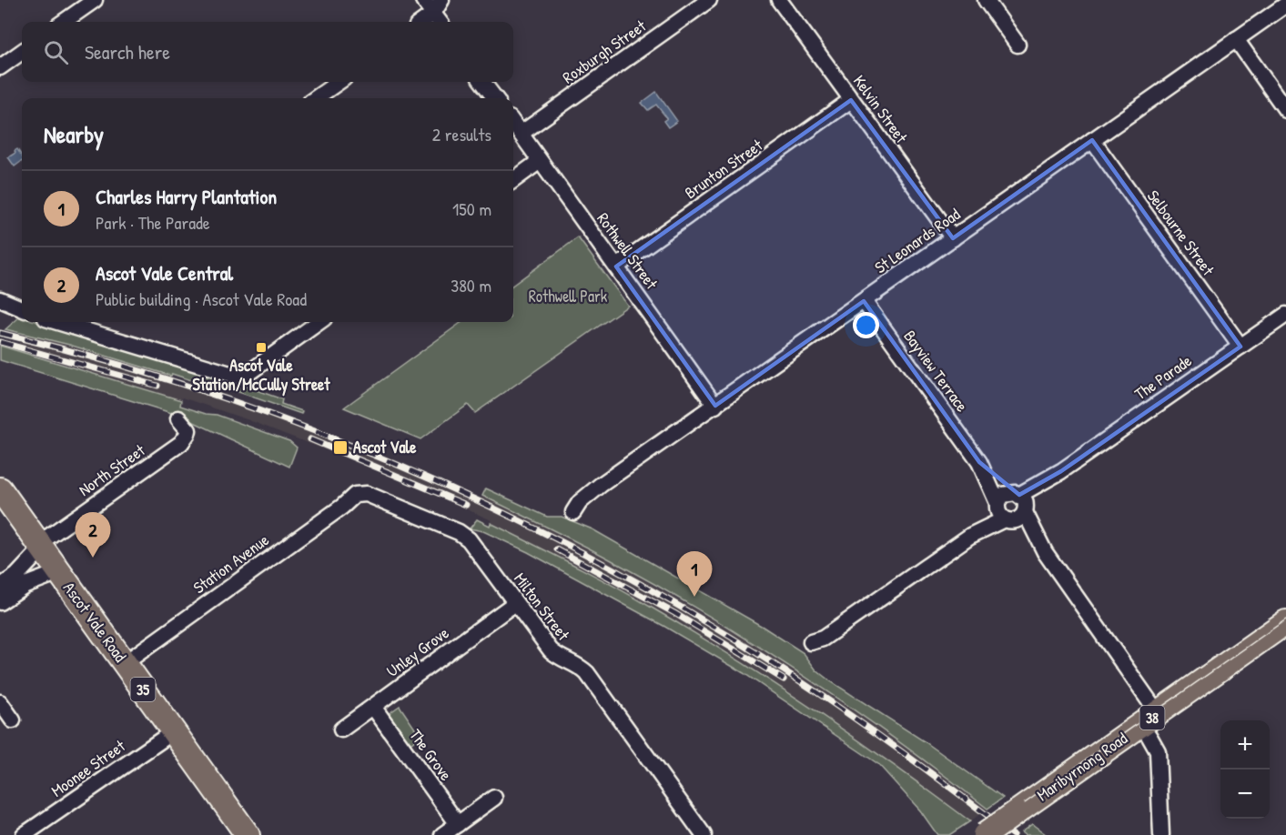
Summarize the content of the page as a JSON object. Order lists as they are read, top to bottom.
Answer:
{
  "streets": {
    "main road": [
      "Ascot Vale Road",
      "35",
      "38",
      "Maribyrnong Road"
    ],
    "street": [
      "Roxburgh Street",
      "Kelvin Street",
      "Brunton Street",
      "Selbourne Street",
      "St Leonards Road",
      "Rothwell Street",
      "Bayview Terrace",
      "The Parade",
      "North Street",
      "Station Avenue",
      "Milton Street",
      "Unley Grove",
      "The Grove",
      "Moonee Street"
    ]
  },
  "crossings": [
    ["Roxburgh Street", "Rothwell Street"],
    ["Kelvin Street", "Brunton Street"],
    ["Kelvin Street", "St Leonards Road"],
    ["Brunton Street", "Rothwell Street"],
    ["Selbourne Street", "St Leonards Road"],
    ["Selbourne Street", "The Parade"],
    ["St Leonards Road", "Rothwell Street"],
    ["St Leonards Road", "Bayview Terrace"],
    ["Bayview Terrace", "The Parade"],
    ["Bayview Terrace", "Maribyrnong Road"],
    ["North Street", "Ascot Vale Road"],
    ["Station Avenue", "Milton Street"],
    ["Station Avenue", "Ascot Vale Road"],
    ["Milton Street", "Unley Grove"],
    ["Ascot Vale Road", "Moonee Street"],
    ["Unley Grove", "The Grove"]
  ],
  "parks": ["Rothwell Park"],
  "places": {
    "transit": ["Ascot Vale Station/McCully Street", "Ascot Vale"]
  },
  "page": {
    "search": "Search here",
    "heading": ["Nearby", "2 results"],
    "list": [
      {
        "mark": "1",
        "name": "Charles Harry Plantation",
        "note": "Park · The Parade",
        "value": "150 m"
      },
      {
        "mark": "2",
        "name": "Ascot Vale Central",
        "note": "Public building · Ascot Vale Road",
        "value": "380 m"
      }
    ],
    "pins": ["2", "1"],
    "map_buttons": ["+", "−"]
  }
}
